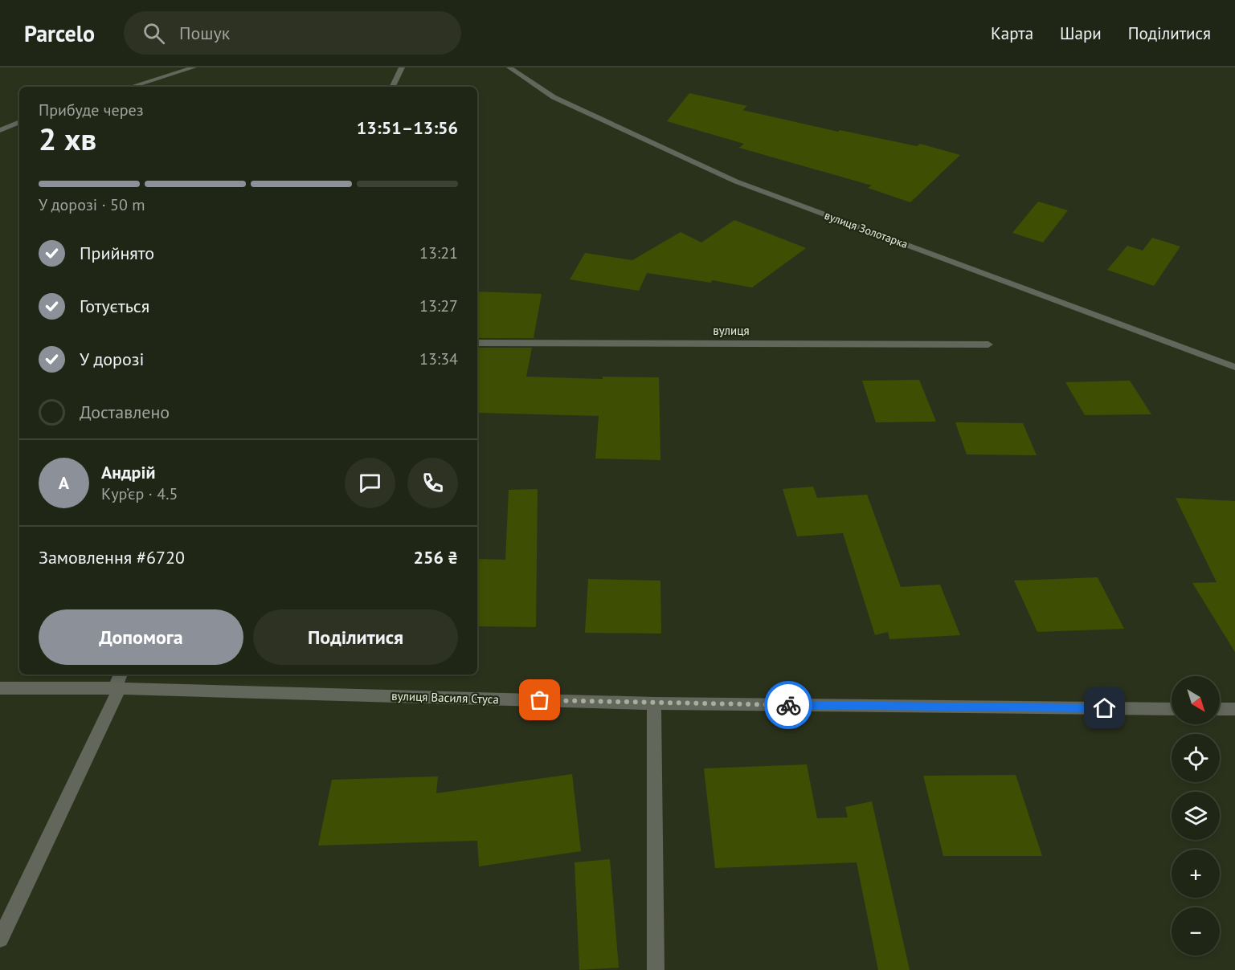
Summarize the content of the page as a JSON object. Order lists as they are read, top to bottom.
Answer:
{
  "streets": {
    "street": ["вулиця Золотарка", "вулиця", "вулиця Василя Стуса"]
  },
  "north": "bottom right",
  "page": {
    "header": "Parcelo",
    "search": "Пошук",
    "nav": ["Карта", "Шари", "Поділитися"],
    "heading": ["2 хв", "Прибуде через", "13:51–13:56"],
    "panel": [
      "Андрій",
      "Кур’єр · 4.5",
      "Замовлення #6720",
      "256 ₴"
    ],
    "bar": "У дорозі · 50 m",
    "list": [
      ["Прийнято", "13:21"],
      ["Готується", "13:27"],
      ["У дорозі", "13:34"],
      "Доставлено"
    ],
    "round": "А",
    "buttons": ["Допомога", "Поділитися"],
    "map_buttons": ["+", "−"]
  }
}
